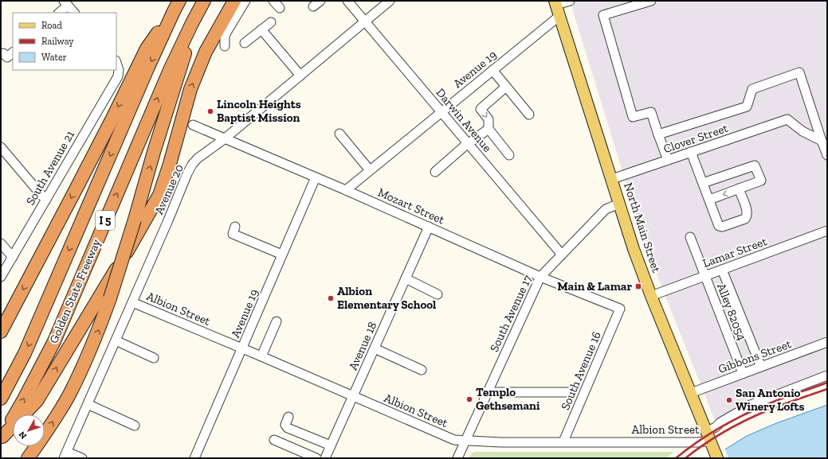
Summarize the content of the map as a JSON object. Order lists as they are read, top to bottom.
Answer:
{
  "streets": {
    "highway": ["I 5", "Golden State Freeway"],
    "main road": ["North Main Street"],
    "street": [
      "Avenue 19",
      "Darwin Avenue",
      "Clover Street",
      "South Avenue 21",
      "Avenue 20",
      "Mozart Street",
      "Lamar Street",
      "Albion Street",
      "Alley 82054",
      "South Avenue 17",
      "Avenue 18",
      "Gibbons Street",
      "South Avenue 16"
    ]
  },
  "crossings": [
    ["Avenue 19", "Darwin Avenue"],
    ["Avenue 19", "Mozart Street"],
    ["Avenue 19", "North Main Street"],
    ["Avenue 19", "Albion Street"],
    ["Darwin Avenue", "Avenue 20"],
    ["Darwin Avenue", "South Avenue 17"],
    ["Clover Street", "North Main Street"],
    ["Avenue 20", "Mozart Street"],
    ["Avenue 20", "Albion Street"],
    ["Mozart Street", "South Avenue 17"],
    ["Mozart Street", "Avenue 18"],
    ["Mozart Street", "South Avenue 16"],
    ["North Main Street", "Lamar Street"],
    ["North Main Street", "Albion Street"],
    ["North Main Street", "South Avenue 17"],
    ["North Main Street", "Gibbons Street"],
    ["Lamar Street", "Alley 82054"],
    ["Albion Street", "South Avenue 17"],
    ["Albion Street", "Avenue 18"],
    ["Albion Street", "South Avenue 16"],
    ["Alley 82054", "Gibbons Street"]
  ],
  "places": {
    "other": [
      "Lincoln Heights Baptist Mission",
      "Albion Elementary School",
      "Templo Gethsemani",
      "San Antonio Winery Lofts"
    ],
    "transit": ["Main & Lamar"]
  },
  "legend": ["Road", "Railway", "Water"],
  "north": "bottom left"
}
